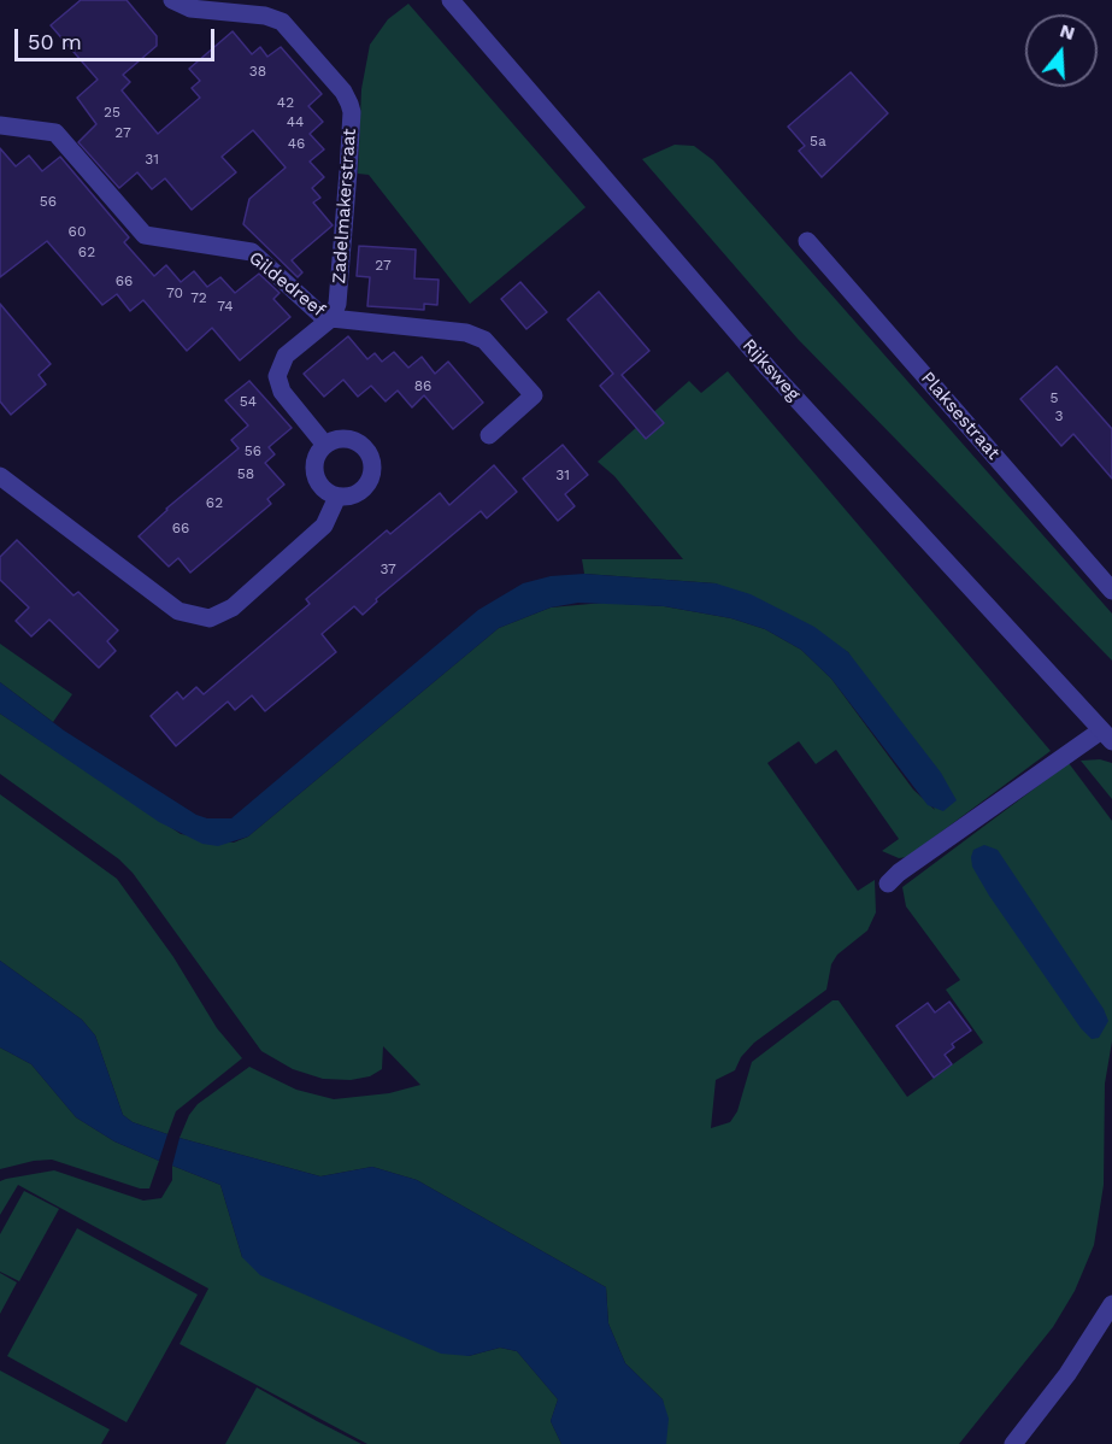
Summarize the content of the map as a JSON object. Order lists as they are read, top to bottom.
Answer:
{
  "streets": {
    "street": [
      "Zadelmakerstraat",
      "Gildedreef",
      "Rijksweg",
      "Plaksestraat"
    ]
  },
  "crossings": [
    ["Zadelmakerstraat", "Gildedreef"]
  ],
  "house_numbers": [
    "38",
    "42",
    "25",
    "44",
    "27",
    "5a",
    "46",
    "31",
    "56",
    "60",
    "62",
    "27",
    "66",
    "70",
    "72",
    "74",
    "86",
    "5",
    "54",
    "3",
    "56",
    "58",
    "31",
    "62",
    "66",
    "37"
  ],
  "scale_bar": "50 m",
  "north": "top"
}
